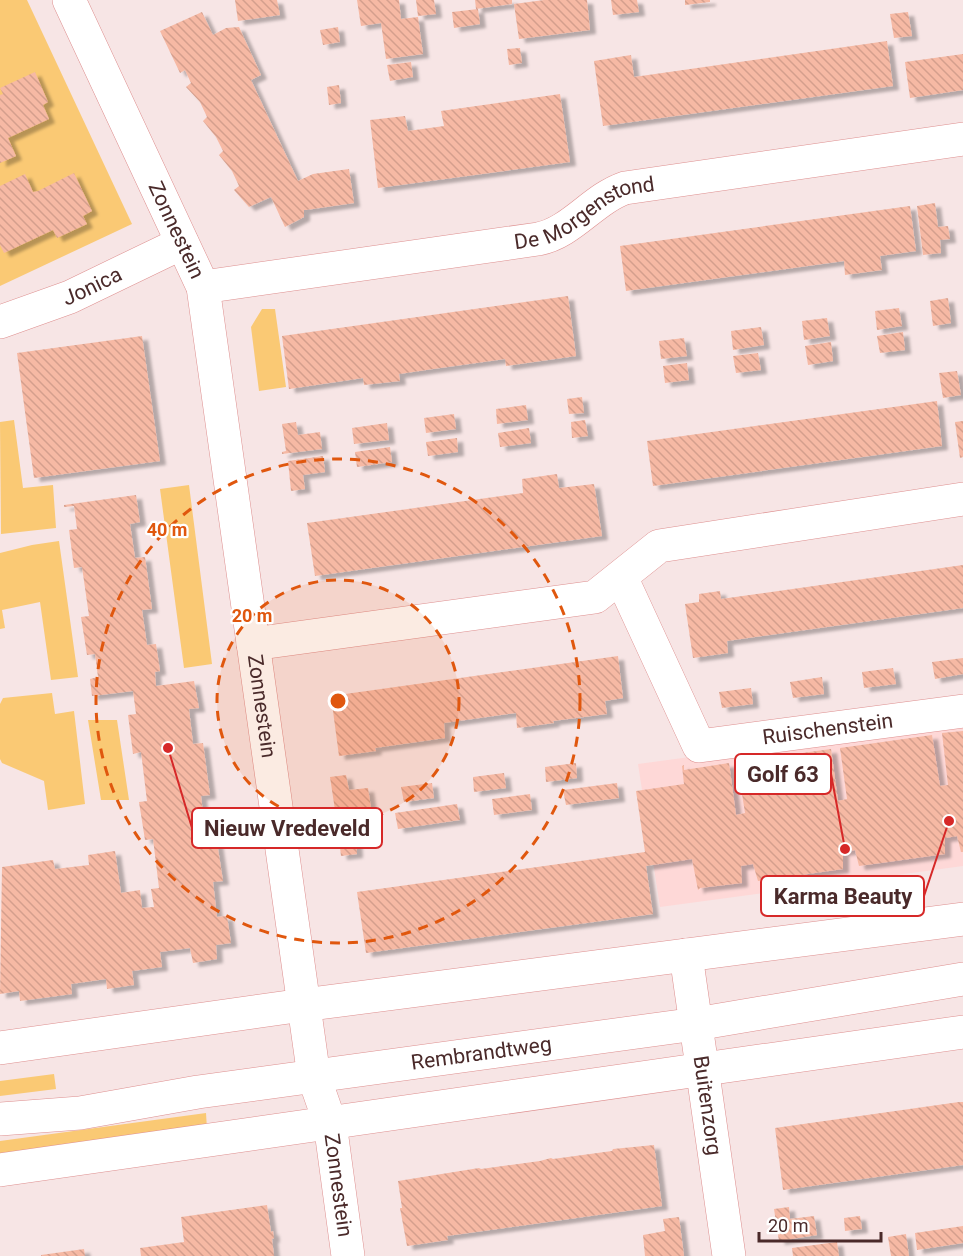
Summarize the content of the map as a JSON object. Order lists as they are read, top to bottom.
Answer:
{
  "streets": {
    "street": [
      "De Morgenstond",
      "Zonnestein",
      "Jonica",
      "Ruischenstein",
      "Rembrandtweg",
      "Buitenzorg"
    ]
  },
  "crossings": [
    ["De Morgenstond", "Zonnestein"],
    ["Zonnestein", "Jonica"],
    ["Zonnestein", "Rembrandtweg"],
    ["Rembrandtweg", "Buitenzorg"]
  ],
  "places": ["Nieuw Vredeveld", "Karma Beauty", "Golf 63"],
  "scale_bar": "20 m",
  "rings": ["40 m", "20 m"]
}
